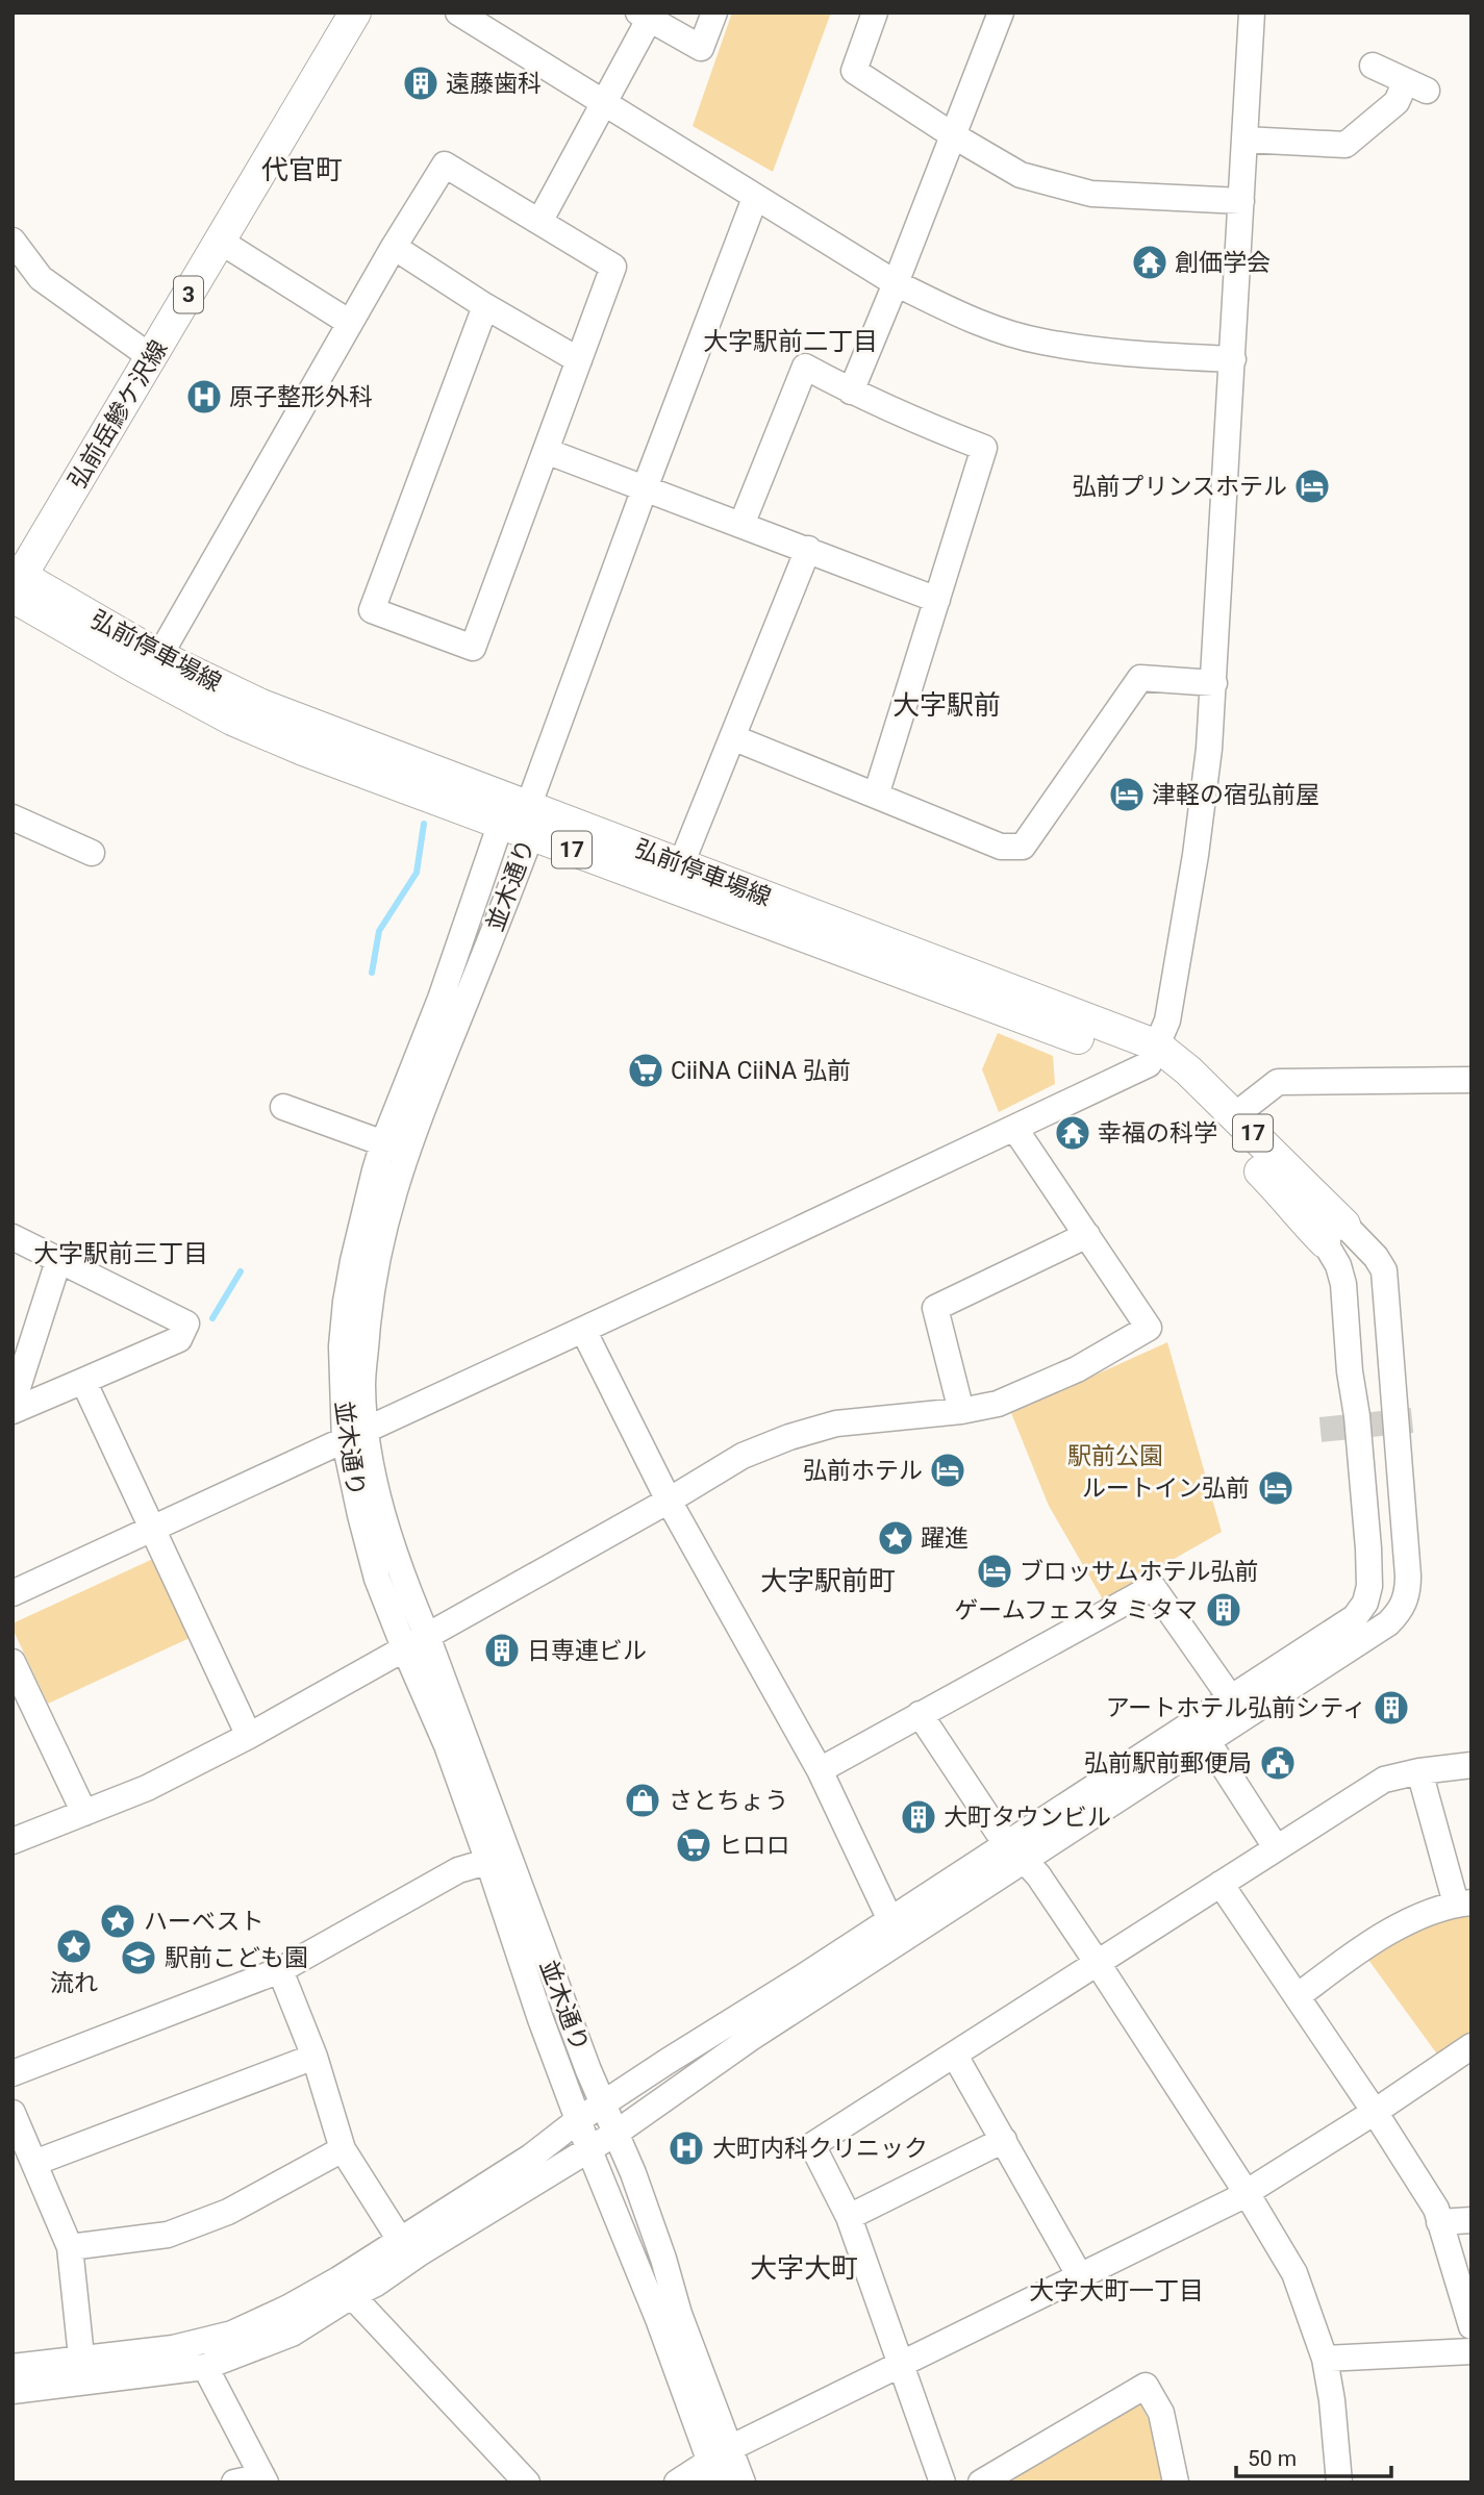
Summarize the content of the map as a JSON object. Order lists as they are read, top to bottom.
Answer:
{
  "streets": {
    "main road": [
      "3",
      "弘前岳鰺ケ沢線",
      "弘前停車場線",
      "17"
    ],
    "street": ["並木通り"]
  },
  "crossings": [
    ["弘前岳鰺ケ沢線", "弘前停車場線"],
    ["弘前停車場線", "並木通り"]
  ],
  "districts": [
    "代官町",
    "大字駅前二丁目",
    "大字駅前",
    "大字駅前三丁目",
    "大字駅前町",
    "大字大町",
    "大字大町一丁目"
  ],
  "parks": ["駅前公園"],
  "places": {
    "building": [
      "遠藤歯科",
      "ゲームフェスタ ミタマ",
      "日専連ビル",
      "アートホテル弘前シティ",
      "大町タウンビル"
    ],
    "temple": ["創価学会", "幸福の科学"],
    "hospital": ["原子整形外科", "大町内科クリニック"],
    "hotel": [
      "弘前プリンスホテル",
      "津軽の宿弘前屋",
      "弘前ホテル",
      "ルートイン弘前",
      "ブロッサムホテル弘前"
    ],
    "supermarket": ["CiiNA CiiNA 弘前", "ヒロロ"],
    "place": ["躍進", "ハーベスト", "流れ"],
    "public building": ["弘前駅前郵便局"],
    "shop": ["さとちょう"],
    "school or university": ["駅前こども園"]
  },
  "scale_bar": "50 m"
}
